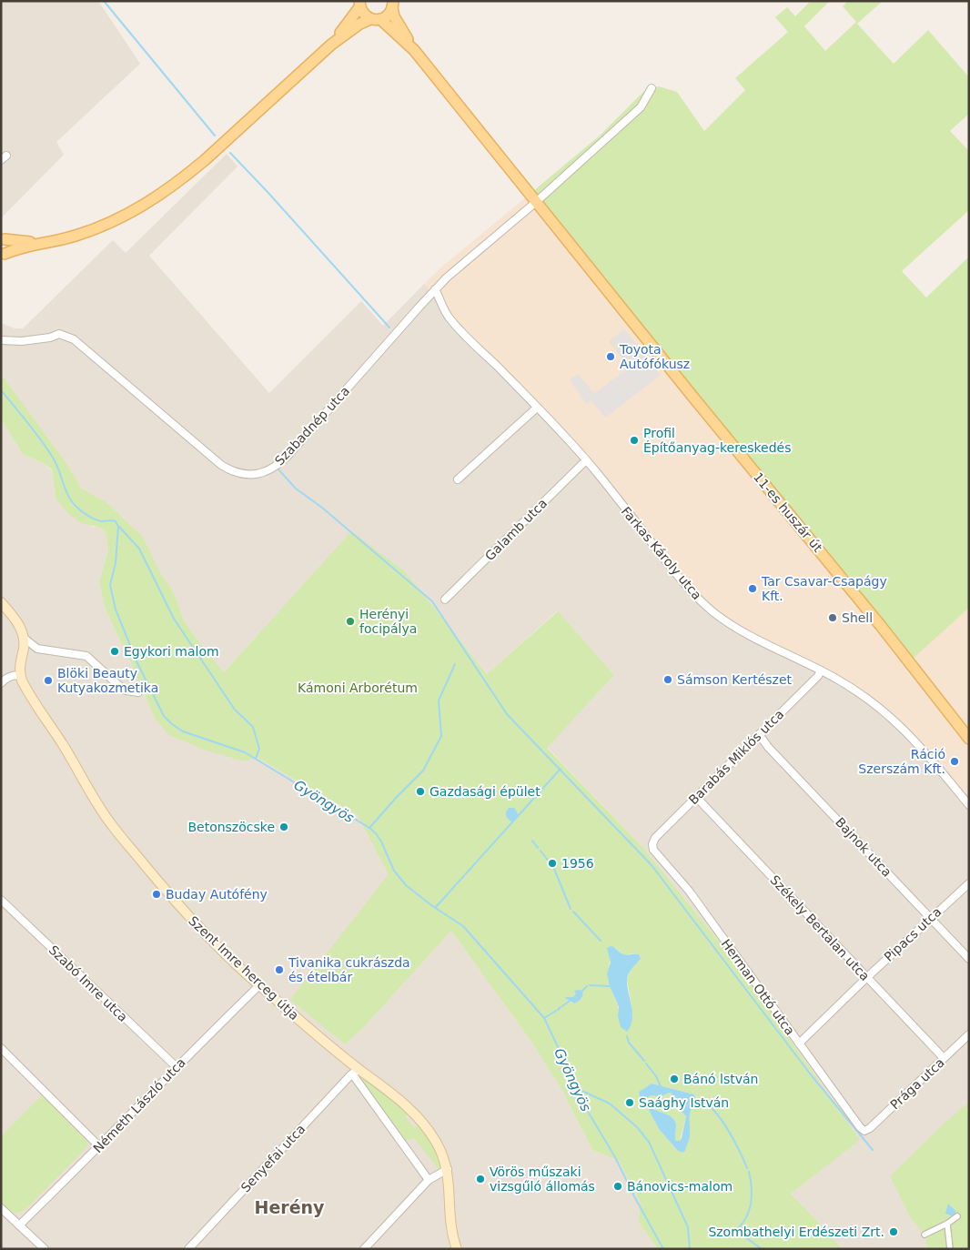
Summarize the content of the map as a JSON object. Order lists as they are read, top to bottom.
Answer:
{
  "streets": {
    "main road": ["11-es huszár út", "Szent Imre herceg útja"],
    "street": [
      "Szabadnép utca",
      "Galamb utca",
      "Farkas Károly utca",
      "Barabás Miklós utca",
      "Bajnok utca",
      "Székely Bertalan utca",
      "Pipacs utca",
      "Szabó Imre utca",
      "Herman Ottó utca",
      "Prága utca",
      "Németh László utca",
      "Senyefai utca"
    ]
  },
  "crossings": [
    ["Szabadnép utca", "11-es huszár út"],
    ["Szabadnép utca", "Farkas Károly utca"],
    ["Galamb utca", "Farkas Károly utca"],
    ["Farkas Károly utca", "Barabás Miklós utca"],
    ["Barabás Miklós utca", "Bajnok utca"],
    ["Barabás Miklós utca", "Székely Bertalan utca"],
    ["Barabás Miklós utca", "Herman Ottó utca"],
    ["Bajnok utca", "Pipacs utca"],
    ["Székely Bertalan utca", "Pipacs utca"],
    ["Székely Bertalan utca", "Prága utca"],
    ["Pipacs utca", "Herman Ottó utca"],
    ["Szent Imre herceg útja", "Németh László utca"],
    ["Szent Imre herceg útja", "Senyefai utca"],
    ["Szabó Imre utca", "Németh László utca"],
    ["Herman Ottó utca", "Prága utca"]
  ],
  "districts": ["Herény"],
  "water": ["Gyöngyös"],
  "parks": ["Kámoni Arborétum"],
  "places": [
    "Toyota Autófókusz",
    "Profil Építőanyag-kereskedés",
    "Tar Csavar-Csapágy Kft.",
    "Shell",
    "Herényi focipálya",
    "Egykori malom",
    "Sámson Kertészet",
    "Blöki Beauty Kutyakozmetika",
    "Ráció Szerszám Kft.",
    "Gazdasági épület",
    "Betonszöcske",
    "1956",
    "Buday Autófény",
    "Tivanika cukrászda és ételbár",
    "Bánó lstván",
    "Saághy István",
    "Vörös műszaki vizsgűló állomás",
    "Bánovics-malom",
    "Szombathelyi Erdészeti Zrt."
  ]
}
